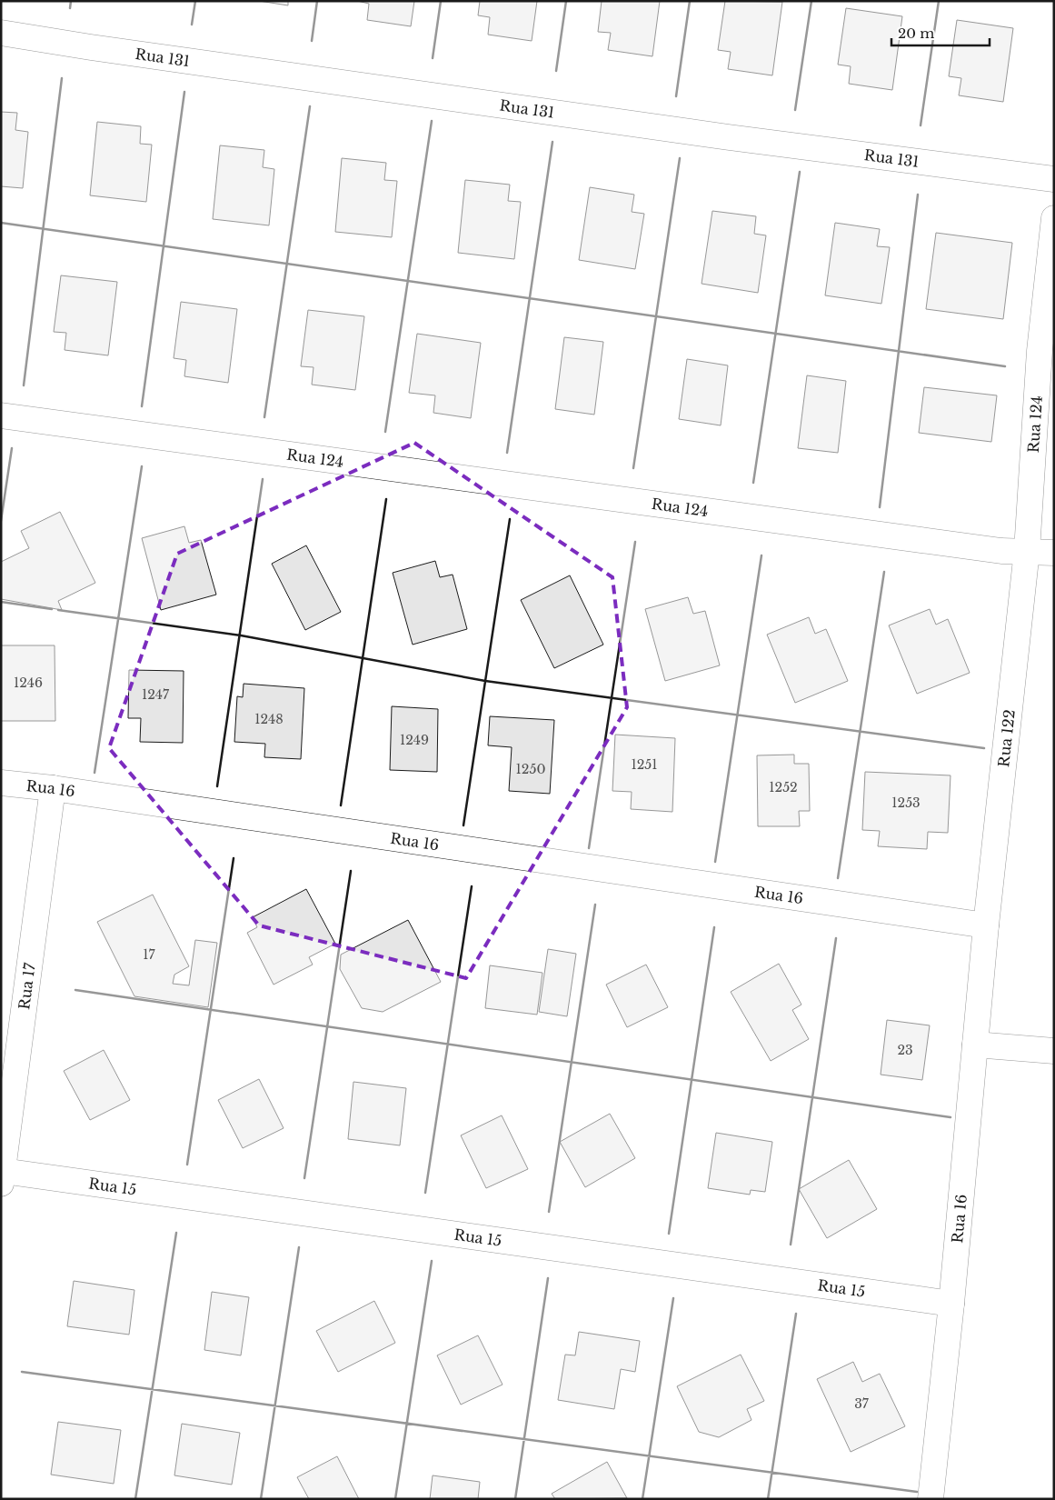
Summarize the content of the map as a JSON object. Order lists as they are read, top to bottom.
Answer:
{
  "streets": {
    "street": [
      "Rua 131",
      "Rua 124",
      "Rua 122",
      "Rua 16",
      "Rua 17",
      "Rua 15"
    ]
  },
  "crossings": [
    ["Rua 124", "Rua 122"],
    ["Rua 122", "Rua 16"],
    ["Rua 16", "Rua 17"],
    ["Rua 16", "Rua 15"],
    ["Rua 17", "Rua 15"]
  ],
  "house_numbers": [
    "1246",
    "1247",
    "1248",
    "1249",
    "1251",
    "1250",
    "1252",
    "1253",
    "17",
    "23",
    "37"
  ],
  "scale_bar": "20 m"
}
